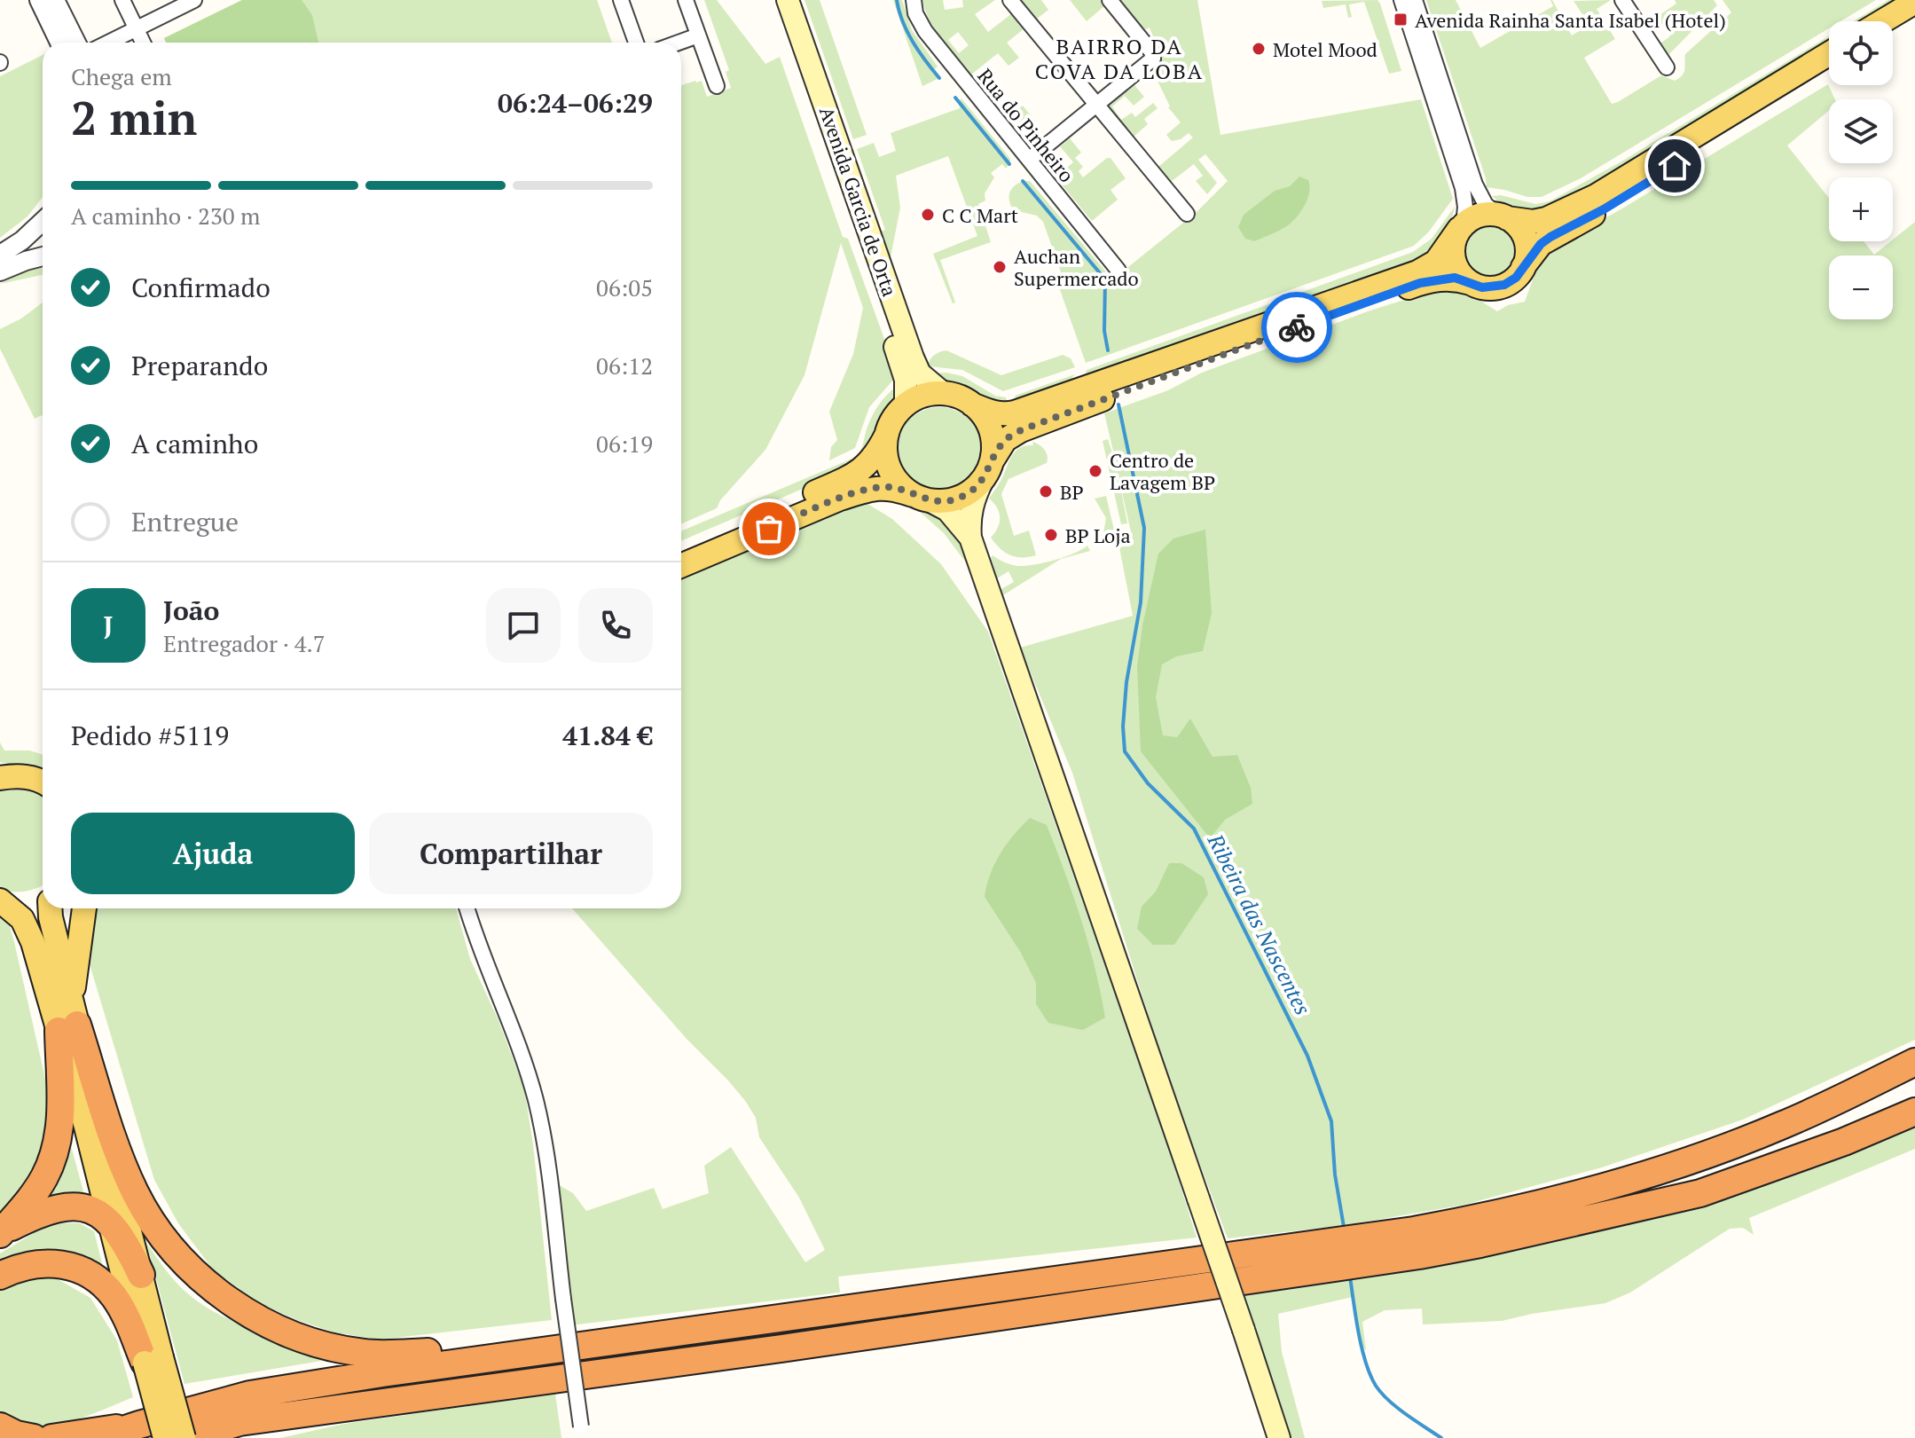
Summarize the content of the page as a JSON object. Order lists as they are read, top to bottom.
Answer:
{
  "streets": {
    "main road": ["Avenida Garcia de Orta"],
    "street": ["Rua do Pinheiro"]
  },
  "districts": ["BAIRRO DA COVA DA LOBA"],
  "water": ["Ribeira das Nascentes"],
  "places": {
    "transit": ["Avenida Rainha Santa Isabel (Hotel)"],
    "other": [
      "Motel Mood",
      "C C Mart",
      "Auchan Supermercado",
      "Centro de Lavagem BP",
      "BP",
      "BP Loja"
    ]
  },
  "page": {
    "map_buttons": ["+", "−"],
    "heading": ["2 min", "Chega em", "06:24–06:29"],
    "panel": [
      "João",
      "Entregador · 4.7",
      "Pedido #5119",
      "41.84 €"
    ],
    "bar": "A caminho · 230 m",
    "list": [
      ["Confirmado", "06:05"],
      ["Preparando", "06:12"],
      ["A caminho", "06:19"],
      "Entregue"
    ],
    "round": "J",
    "buttons": ["Ajuda", "Compartilhar"]
  }
}
